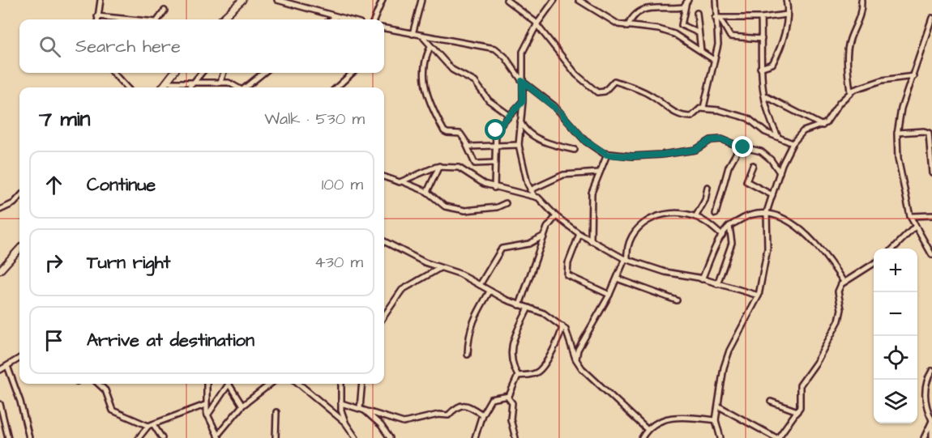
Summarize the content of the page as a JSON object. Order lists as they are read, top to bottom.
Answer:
{
  "page": {
    "search": "Search here",
    "heading": ["7 min", "Walk · 530 m"],
    "list": [
      ["Continue", "100 m"],
      ["Turn right", "430 m"],
      "Arrive at destination"
    ],
    "map_buttons": ["+", "−"]
  }
}
